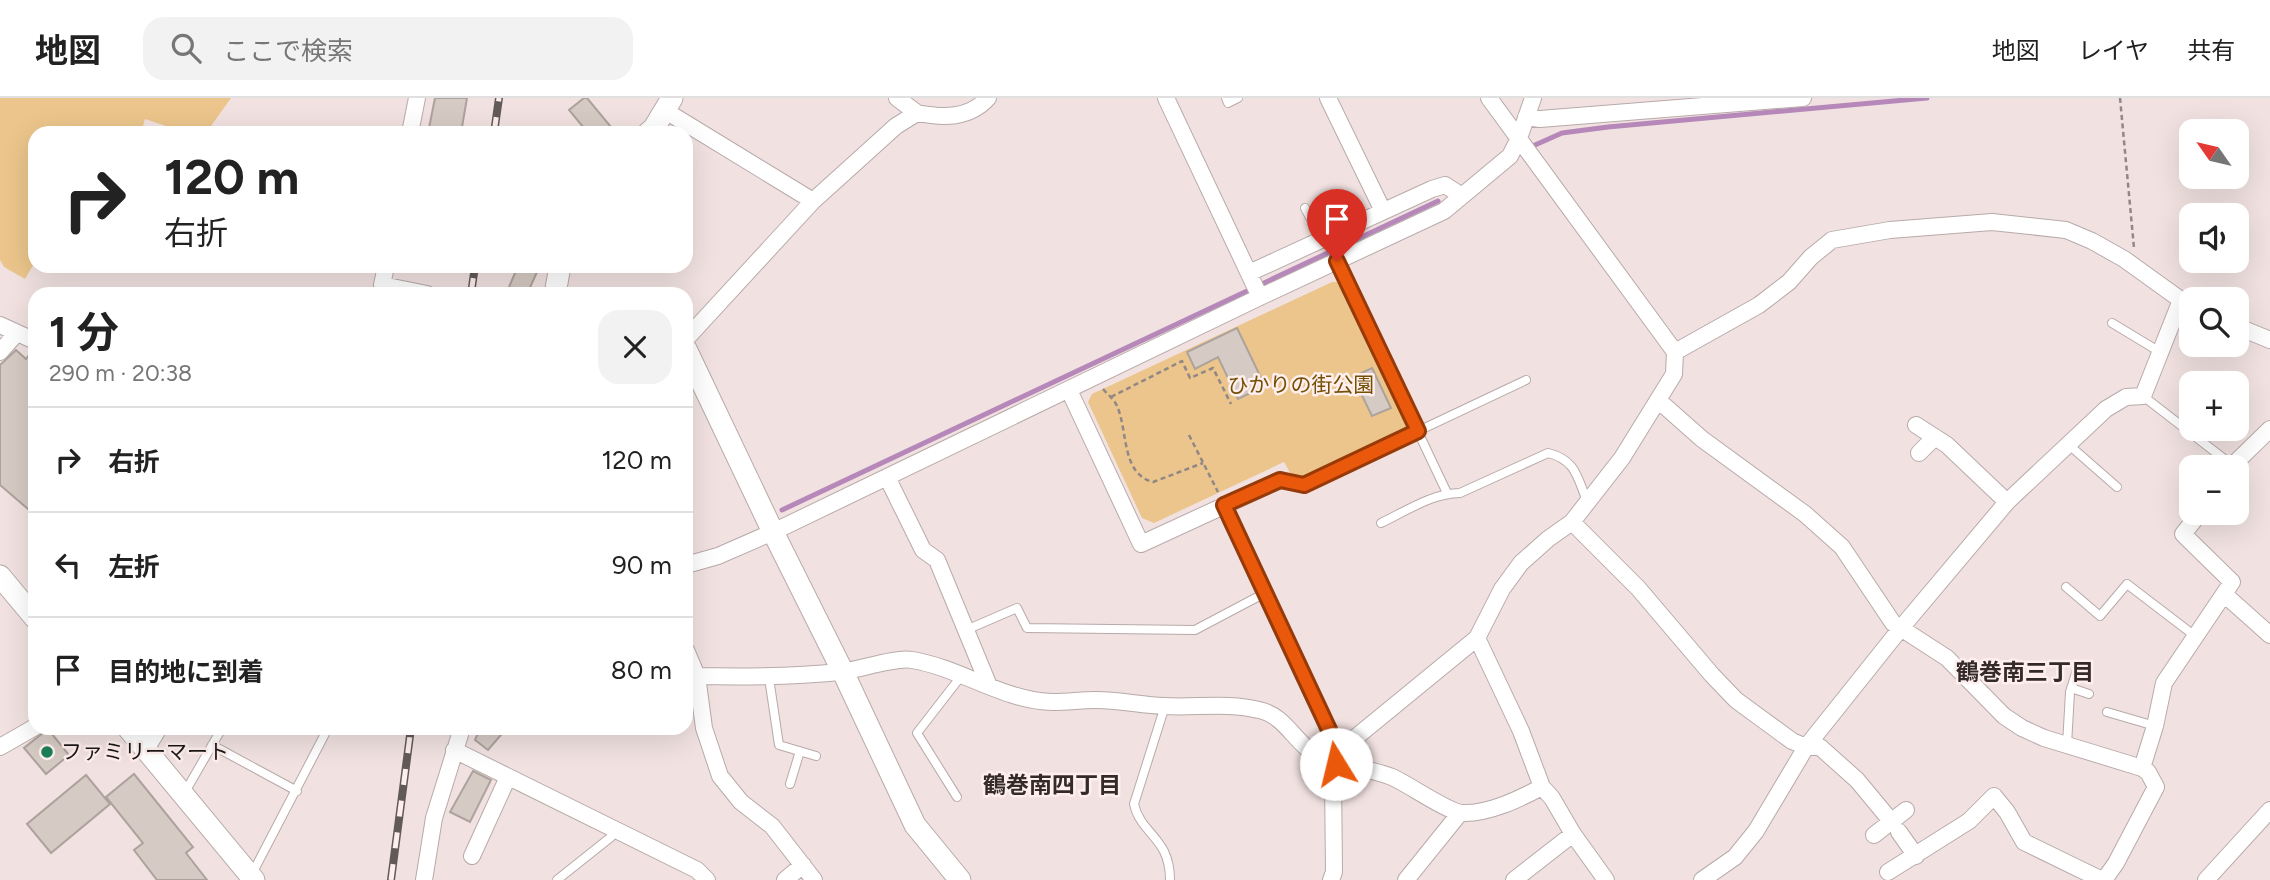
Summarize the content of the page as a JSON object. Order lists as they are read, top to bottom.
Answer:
{
  "districts": ["鶴巻南三丁目", "鶴巻南四丁目"],
  "parks": ["ひかりの街公園"],
  "places": ["ファミリーマート"],
  "north": "top left",
  "page": {
    "header": "地図",
    "search": "ここで検索",
    "nav": ["地図", "レイヤ", "共有"],
    "map_buttons": ["+", "−"],
    "turn": ["120 m", "右折"],
    "heading": ["1 分", "290 m · 20:38"],
    "list": [
      {
        "name": "右折",
        "value": "120 m"
      },
      {
        "name": "左折",
        "value": "90 m"
      },
      {
        "name": "目的地に到着",
        "value": "80 m"
      }
    ]
  }
}
